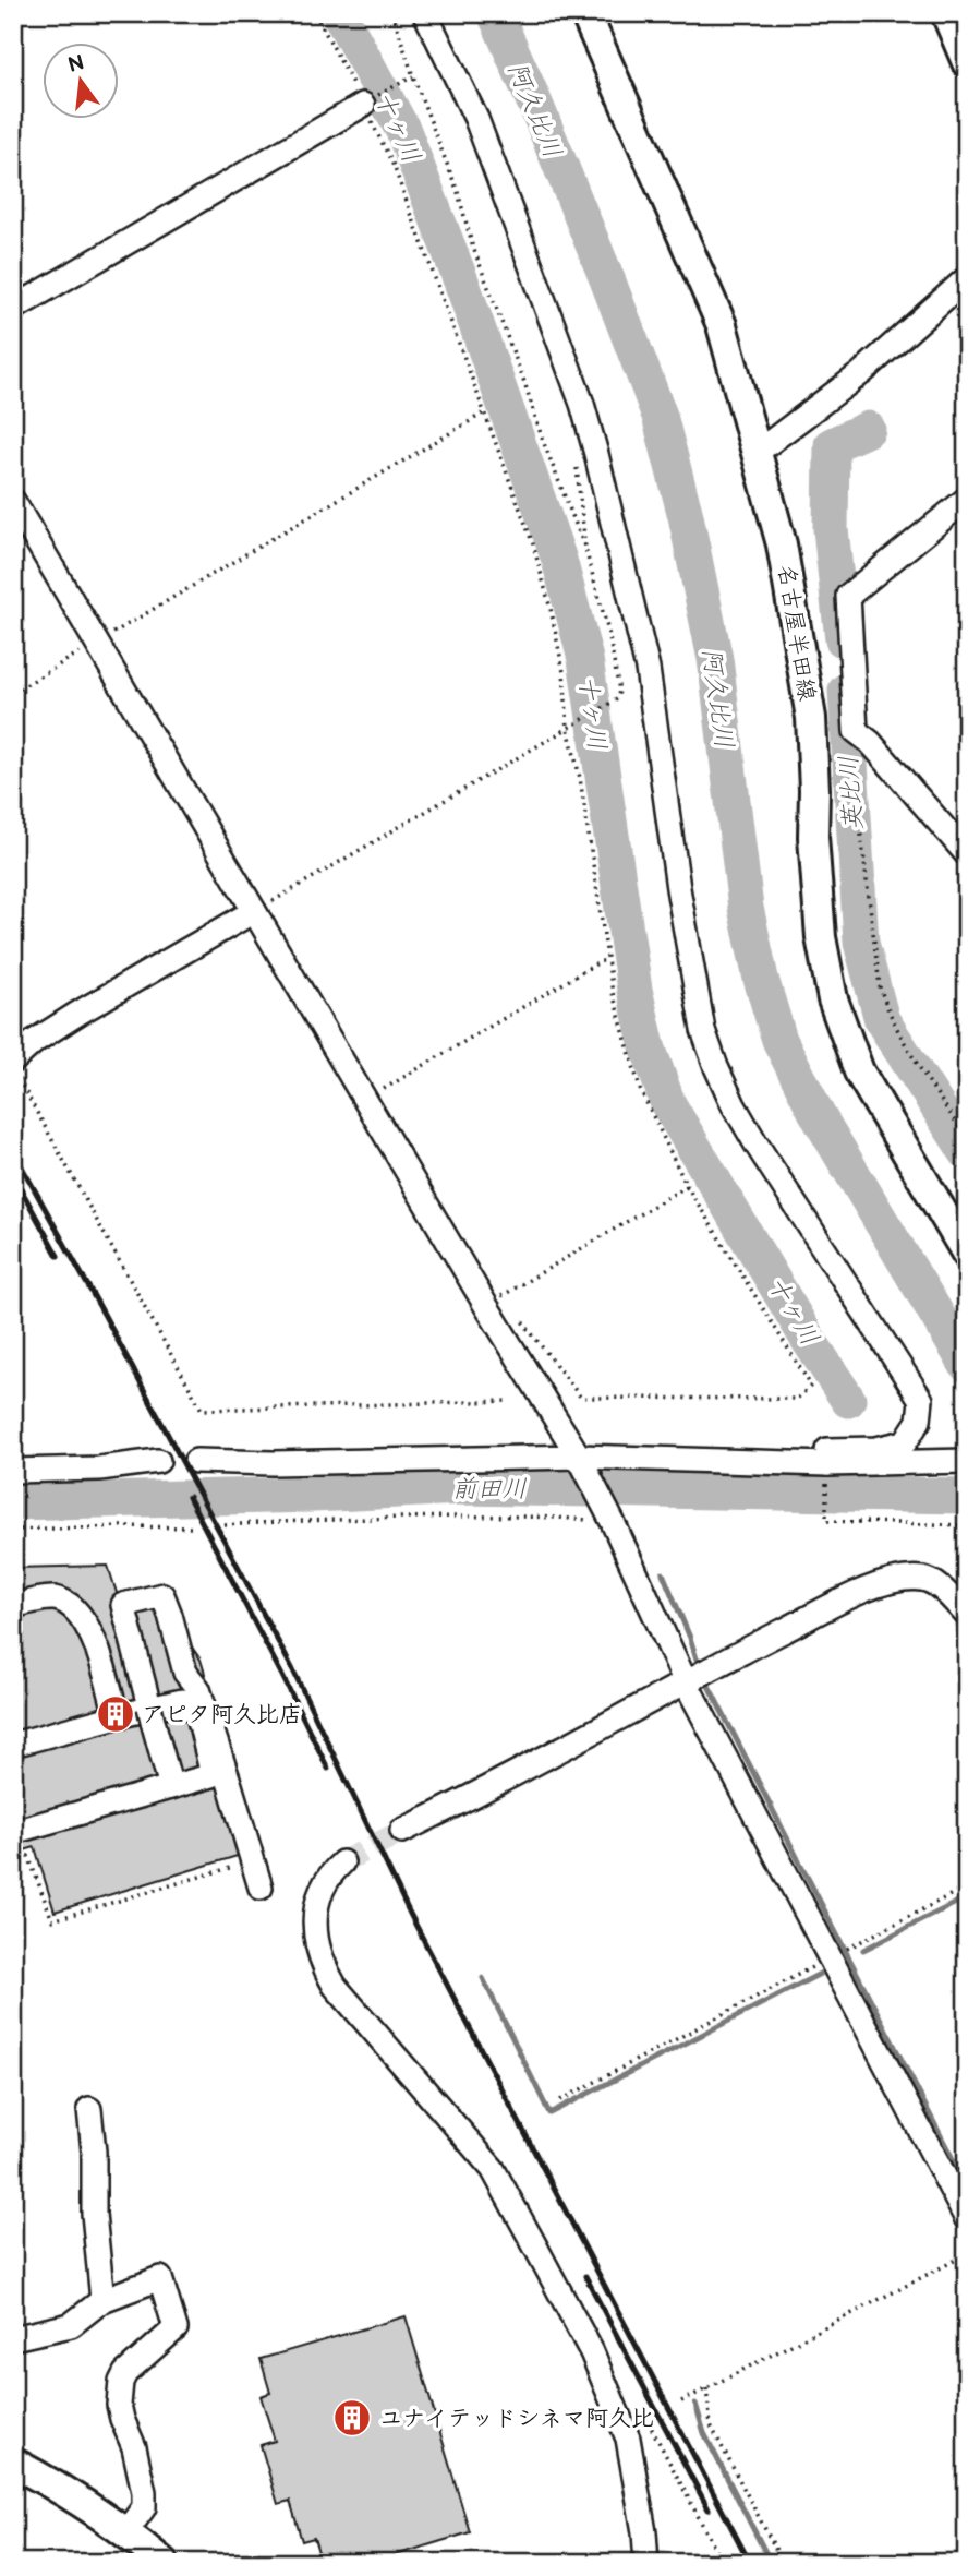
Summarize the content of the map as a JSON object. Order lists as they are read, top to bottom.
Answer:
{
  "streets": {
    "main road": ["名古屋半田線"]
  },
  "water": [
    "阿久比川",
    "十ヶ川",
    "英比川",
    "前田川"
  ],
  "places": {
    "building": ["アピタ阿久比店", "ユナイテッドシネマ阿久比"]
  },
  "north": "top"
}
